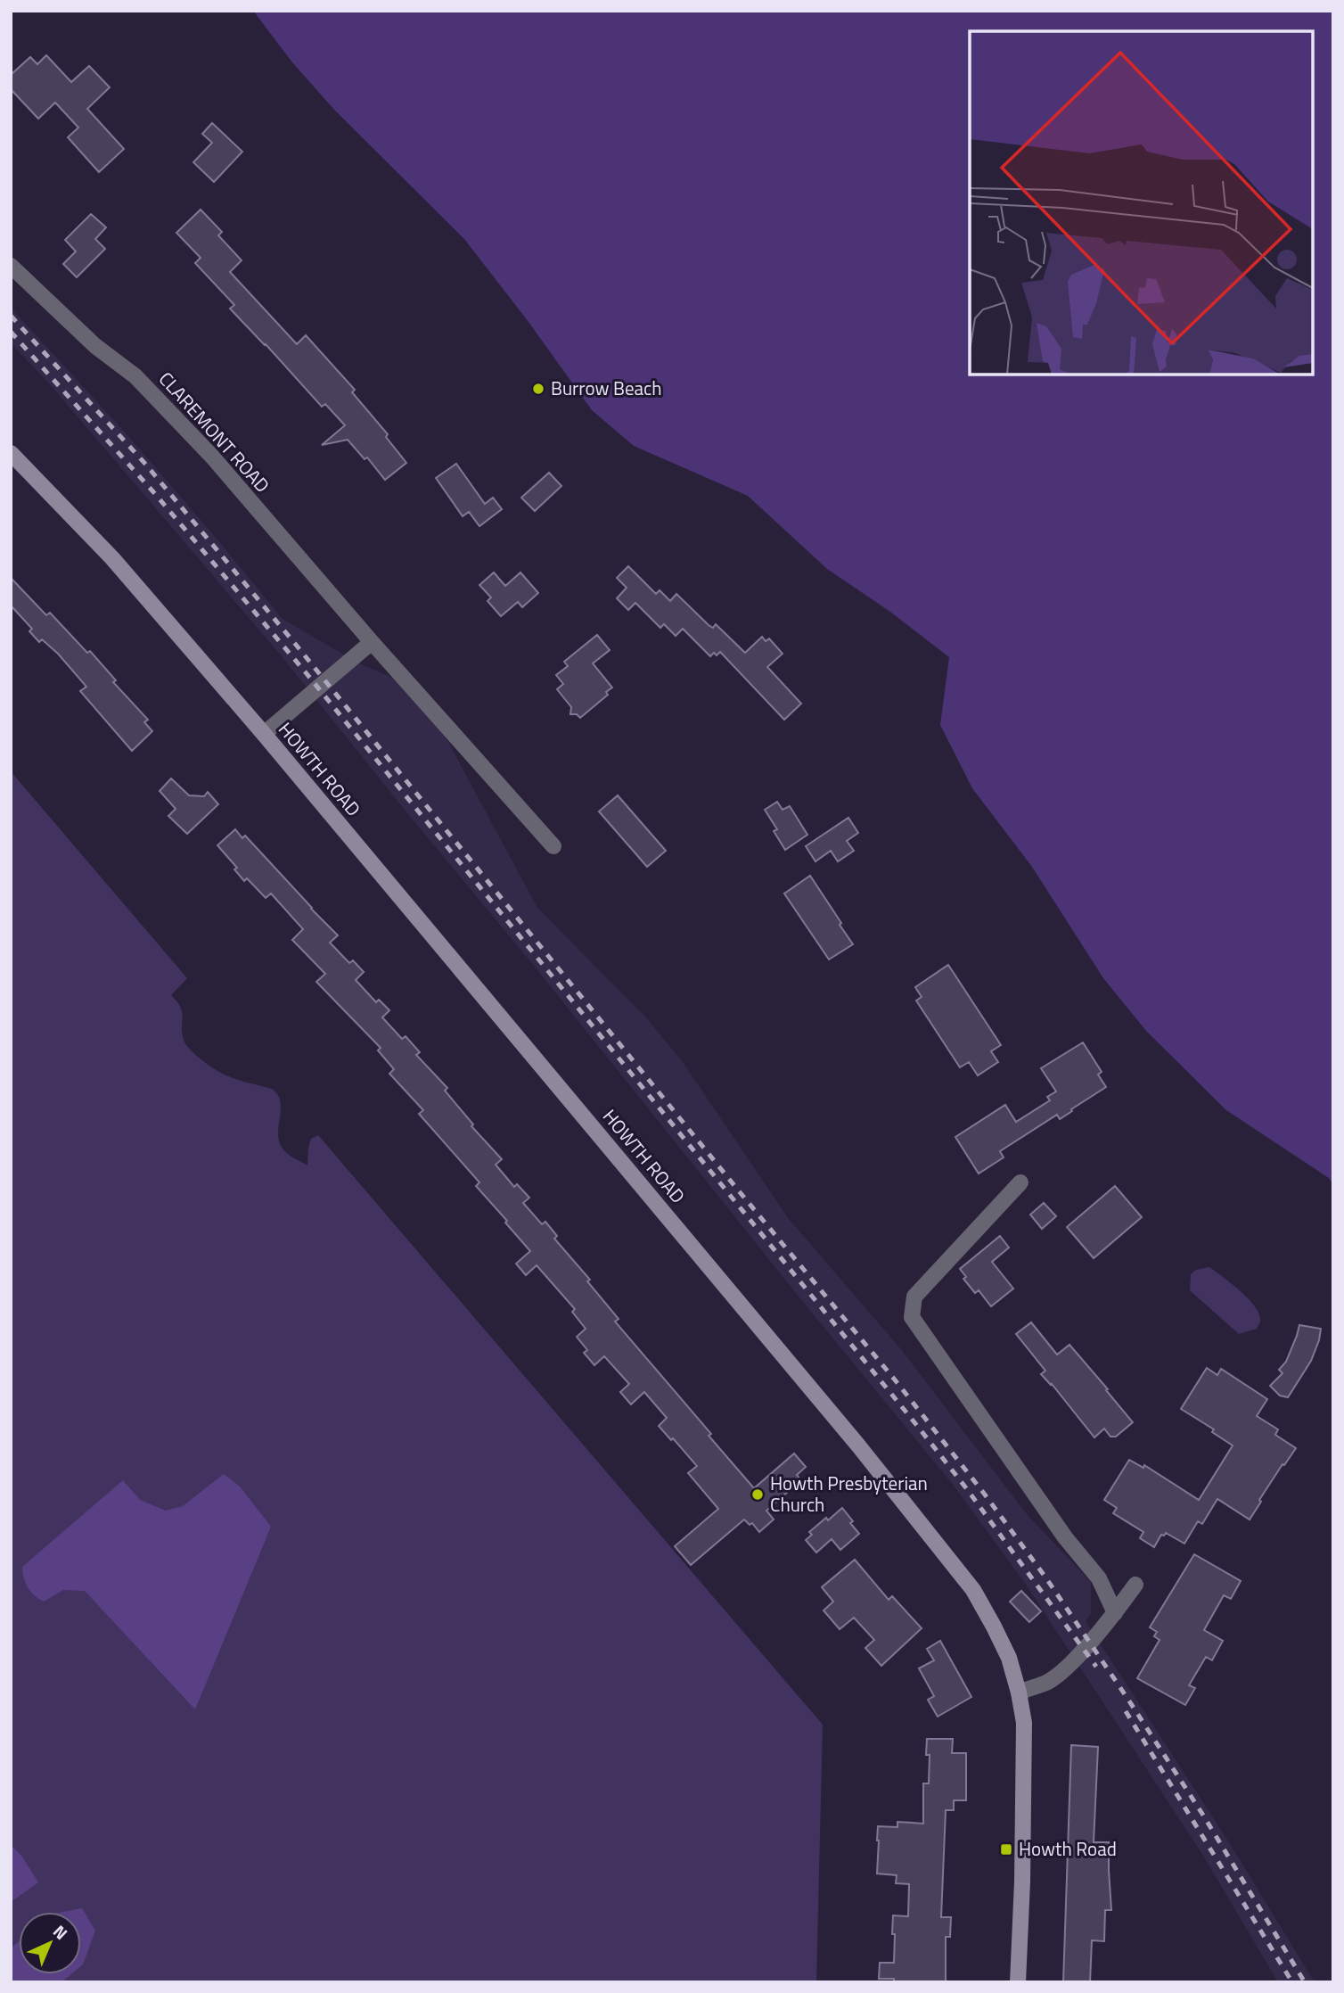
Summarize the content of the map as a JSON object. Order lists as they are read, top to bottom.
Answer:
{
  "streets": {
    "main road": ["HOWTH ROAD"],
    "street": ["CLAREMONT ROAD"]
  },
  "places": {
    "other": ["Burrow Beach", "Howth Presbyterian Church"],
    "transit": ["Howth Road"]
  },
  "north": "top right"
}
